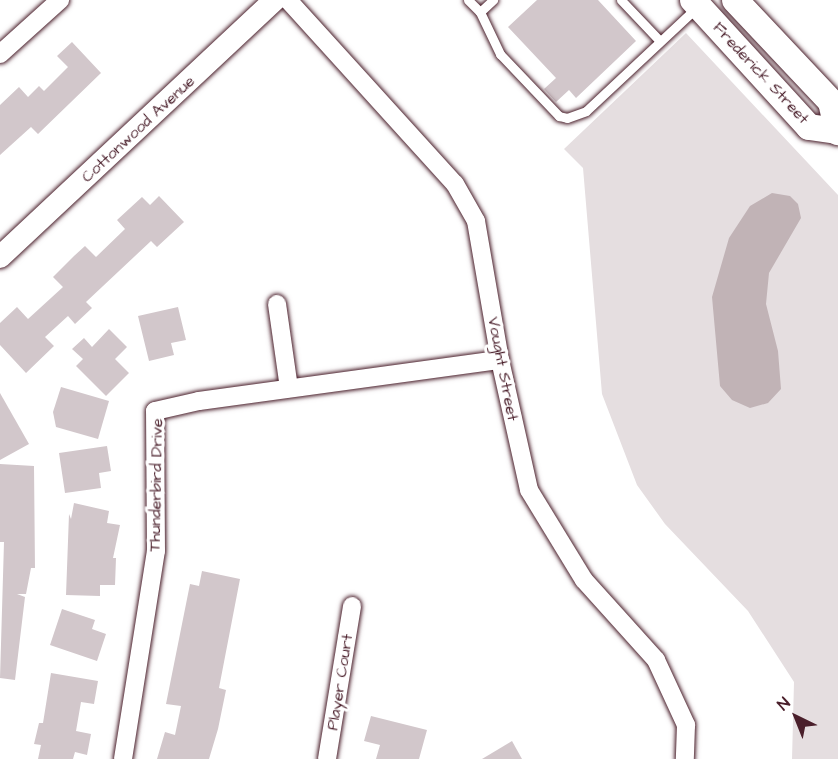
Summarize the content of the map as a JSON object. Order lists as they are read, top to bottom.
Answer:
{
  "streets": {
    "main road": ["Frederick Street"],
    "street": [
      "Cottonwood Avenue",
      "Vought Street",
      "Thunderbird Drive",
      "Player Court"
    ]
  },
  "crossings": [
    ["Vought Street", "Thunderbird Drive"]
  ],
  "north": "top left"
}
